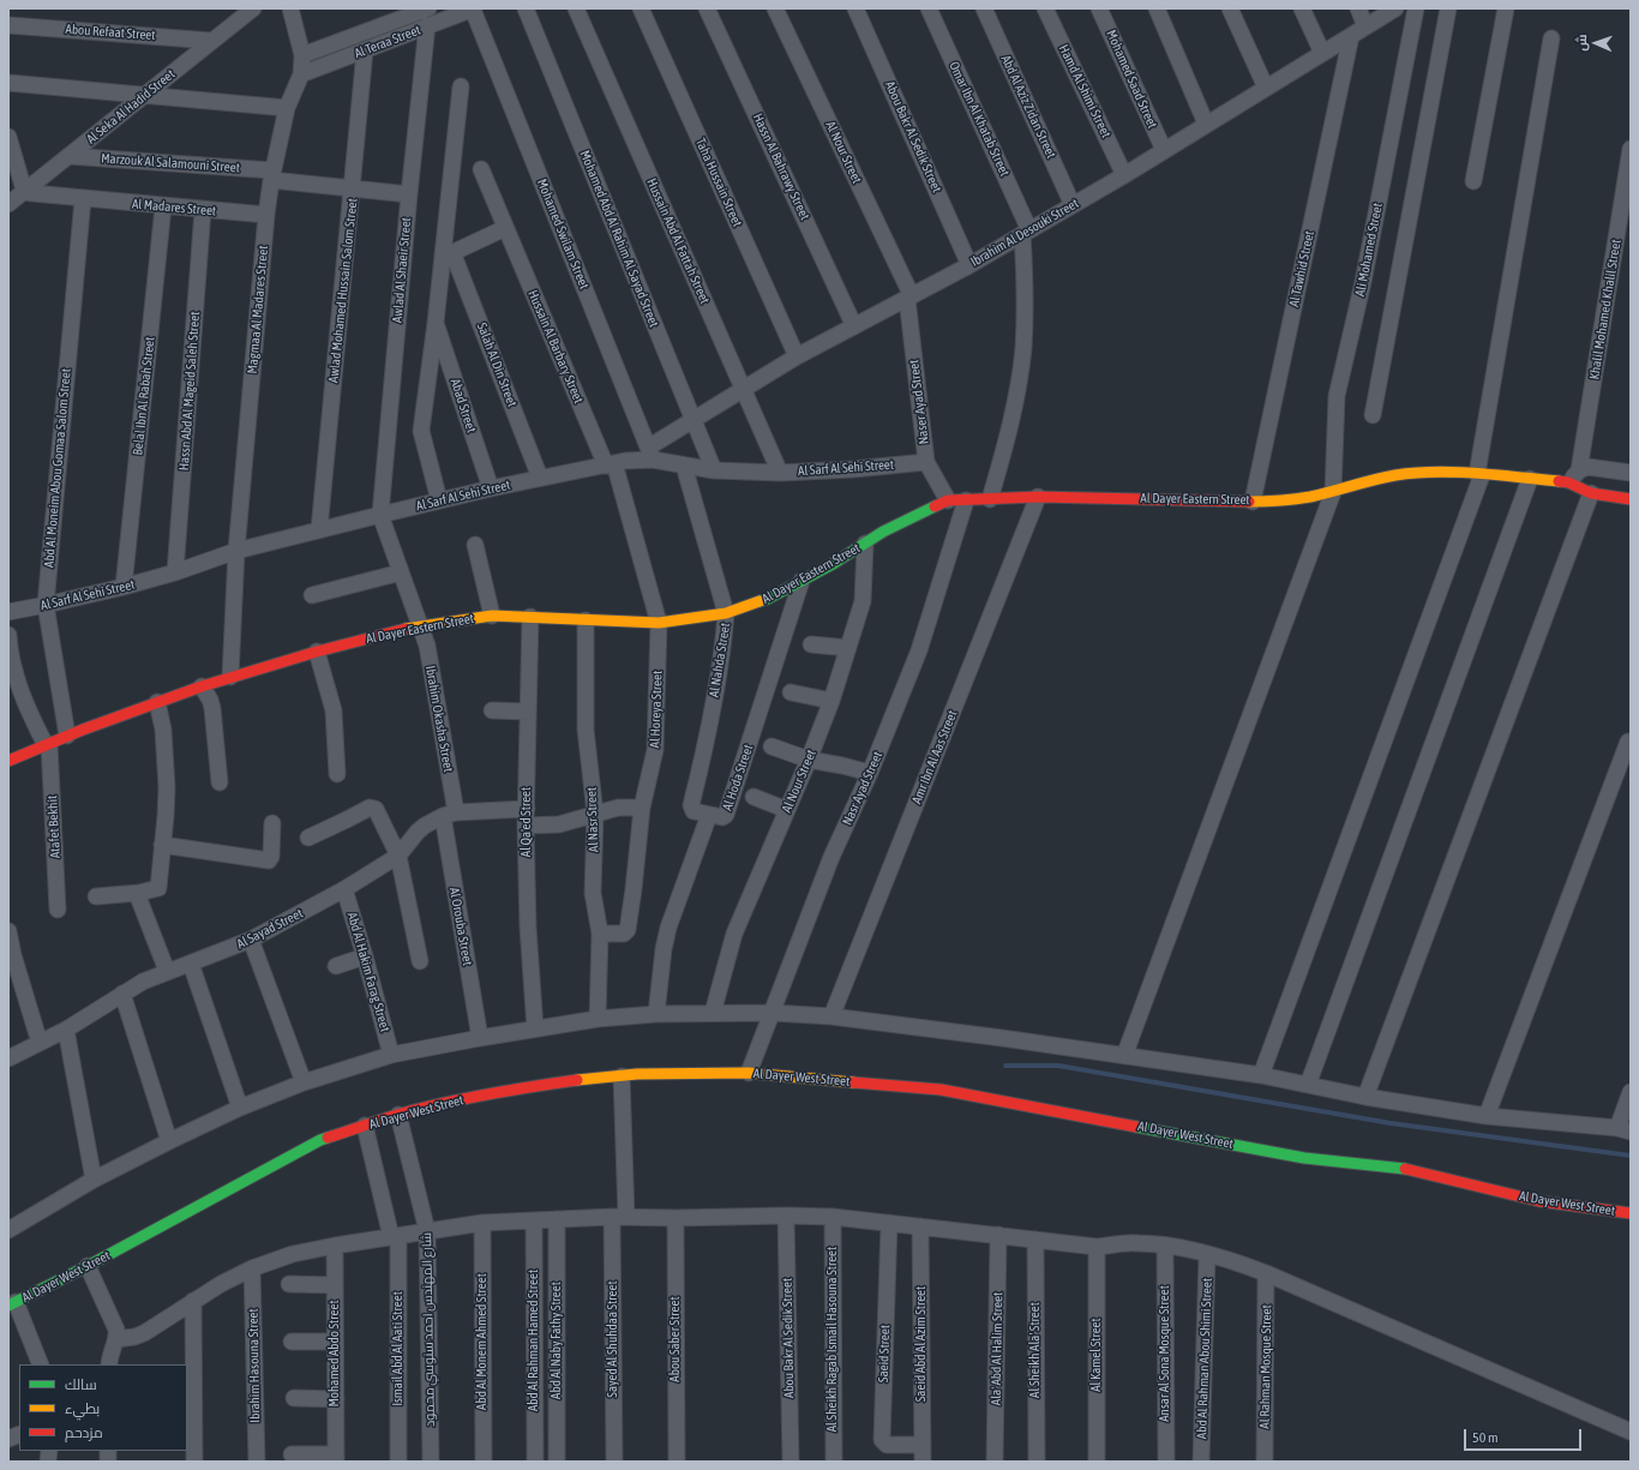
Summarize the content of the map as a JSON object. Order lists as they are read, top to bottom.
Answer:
{
  "streets": {
    "street": [
      "Abou Refaat Street",
      "Al Teraa Street",
      "Mohamed Saad Street",
      "Hamd Al Shimi Street",
      "Al Seka Al Hadid Street",
      "Abd Al Aziz Zidan Street",
      "Omar Ibn Al Khatab Street",
      "Abou Bakr Al Sedik Street",
      "Al Nour Street",
      "Marzouk Al Salamouni Street",
      "Hassn Al Bahrawy Street",
      "Taha Hussain Street",
      "Al Madares Street",
      "Ibrahim Al Desouki Street",
      "Mohamed Swilam Street",
      "Mohamed Abd Al Rahim Al Sayad Street",
      "Hussain Abd Al Fattah Street",
      "Ali Mohamed Street",
      "Al Tawhid Street",
      "Awlad Al Shaeir Street",
      "Awlad Mohamed Hussain Salom Street",
      "Magmaa Al Madares Street",
      "Khalil Mohamed Khalil Street",
      "Hussain Al Barbary Street",
      "Salah Al Din Street",
      "Hassn Abd Al Mageid Saleh Street",
      "Belal Ibn Al Rabah Street",
      "Naser Ayad Street",
      "Abad Street",
      "Abd Al Moneim Abou Gomaa Salom Street",
      "Al Sarf Al Sehi Street",
      "Al Dayer Eastern Street",
      "Al Nahda Street",
      "Al Horeya Street",
      "Ibrahim Okasha Street",
      "Amr Ibn Al Aas Street",
      "Al Hoda Street",
      "Nasr Ayad Street",
      "Al Nasr Street",
      "Al Qa'ed Street",
      "Atafet Bekhit",
      "Al Orouba Street",
      "Al Sayad Street",
      "Abd Al Hakim Farag Street",
      "Al Dayer West Street",
      "شارع المهندس احمد سنوسي محمود",
      "Sayed Al Shuhdaa Street",
      "Abou Saber Street",
      "Al Sheikh Ragab Ismail Hasouna Street",
      "Abd Al Rahman Hamed Street",
      "Abd Al Naby Fathy Street",
      "Abd Al Monem Ahmed Street",
      "Saeid Abd Al Azim Street",
      "Ismail Abd Al Aati Street",
      "Ala' Abd Al Halim Street",
      "Al Sheikh Ala' Street",
      "Mohamed Abdo Street",
      "Saeid Street",
      "Ansar Al Sona Mosque Street",
      "Al Kamel Street",
      "Abd Al Rahman Abou Shimi Street",
      "Ibrahim Hasouna Street",
      "Al Rahman Mosque Street"
    ]
  },
  "crossings": [
    ["Abou Refaat Street", "Al Seka Al Hadid Street"],
    ["Al Teraa Street", "Mohamed Swilam Street"],
    ["Al Teraa Street", "Awlad Al Shaeir Street"],
    ["Al Teraa Street", "Awlad Mohamed Hussain Salom Street"],
    ["Al Teraa Street", "Magmaa Al Madares Street"],
    ["Mohamed Saad Street", "Ibrahim Al Desouki Street"],
    ["Hamd Al Shimi Street", "Ibrahim Al Desouki Street"],
    ["Al Seka Al Hadid Street", "Marzouk Al Salamouni Street"],
    ["Al Seka Al Hadid Street", "Al Madares Street"],
    ["Abd Al Aziz Zidan Street", "Ibrahim Al Desouki Street"],
    ["Omar Ibn Al Khatab Street", "Ibrahim Al Desouki Street"],
    ["Abou Bakr Al Sedik Street", "Ibrahim Al Desouki Street"],
    ["Al Nour Street", "Ibrahim Al Desouki Street"],
    ["Al Nour Street", "Naser Ayad Street"],
    ["Al Nour Street", "Al Dayer Eastern Street"],
    ["Marzouk Al Salamouni Street", "Awlad Al Shaeir Street"],
    ["Marzouk Al Salamouni Street", "Awlad Mohamed Hussain Salom Street"],
    ["Marzouk Al Salamouni Street", "Magmaa Al Madares Street"],
    ["Hassn Al Bahrawy Street", "Ibrahim Al Desouki Street"],
    ["Taha Hussain Street", "Ibrahim Al Desouki Street"],
    ["Al Madares Street", "Magmaa Al Madares Street"],
    ["Al Madares Street", "Hassn Abd Al Mageid Saleh Street"],
    ["Al Madares Street", "Belal Ibn Al Rabah Street"],
    ["Al Madares Street", "Abd Al Moneim Abou Gomaa Salom Street"],
    ["Ibrahim Al Desouki Street", "Mohamed Swilam Street"],
    ["Ibrahim Al Desouki Street", "Mohamed Abd Al Rahim Al Sayad Street"],
    ["Ibrahim Al Desouki Street", "Hussain Abd Al Fattah Street"],
    ["Ibrahim Al Desouki Street", "Al Tawhid Street"],
    ["Ibrahim Al Desouki Street", "Naser Ayad Street"],
    ["Ibrahim Al Desouki Street", "Al Sarf Al Sehi Street"],
    ["Mohamed Swilam Street", "Al Sarf Al Sehi Street"],
    ["Mohamed Abd Al Rahim Al Sayad Street", "Al Sarf Al Sehi Street"],
    ["Hussain Abd Al Fattah Street", "Al Sarf Al Sehi Street"],
    ["Ali Mohamed Street", "Al Dayer Eastern Street"],
    ["Al Tawhid Street", "Al Dayer Eastern Street"],
    ["Awlad Al Shaeir Street", "Al Sarf Al Sehi Street"],
    ["Awlad Al Shaeir Street", "Ibrahim Okasha Street"],
    ["Awlad Mohamed Hussain Salom Street", "Al Sarf Al Sehi Street"],
    ["Magmaa Al Madares Street", "Al Sarf Al Sehi Street"],
    ["Magmaa Al Madares Street", "Al Dayer Eastern Street"],
    ["Hussain Al Barbary Street", "Al Sarf Al Sehi Street"],
    ["Hussain Al Barbary Street", "Al Horeya Street"],
    ["Salah Al Din Street", "Al Sarf Al Sehi Street"],
    ["Hassn Abd Al Mageid Saleh Street", "Al Sarf Al Sehi Street"],
    ["Belal Ibn Al Rabah Street", "Al Sarf Al Sehi Street"],
    ["Naser Ayad Street", "Al Sarf Al Sehi Street"],
    ["Naser Ayad Street", "Al Dayer Eastern Street"],
    ["Abad Street", "Al Sarf Al Sehi Street"],
    ["Abd Al Moneim Abou Gomaa Salom Street", "Al Sarf Al Sehi Street"],
    ["Abd Al Moneim Abou Gomaa Salom Street", "Al Dayer Eastern Street"],
    ["Al Sarf Al Sehi Street", "Al Nahda Street"],
    ["Al Sarf Al Sehi Street", "Al Horeya Street"],
    ["Al Sarf Al Sehi Street", "Ibrahim Okasha Street"],
    ["Al Dayer Eastern Street", "Al Nahda Street"],
    ["Al Dayer Eastern Street", "Al Horeya Street"],
    ["Al Dayer Eastern Street", "Ibrahim Okasha Street"],
    ["Al Dayer Eastern Street", "Amr Ibn Al Aas Street"],
    ["Al Dayer Eastern Street", "Al Hoda Street"],
    ["Al Dayer Eastern Street", "Nasr Ayad Street"],
    ["Al Dayer Eastern Street", "Al Nasr Street"],
    ["Al Dayer Eastern Street", "Al Qa'ed Street"],
    ["Al Dayer Eastern Street", "Atafet Bekhit"],
    ["Al Nahda Street", "Al Hoda Street"],
    ["Al Horeya Street", "Al Nasr Street"],
    ["Ibrahim Okasha Street", "Al Orouba Street"],
    ["Ibrahim Okasha Street", "Al Sayad Street"],
    ["Nasr Ayad Street", "Al Dayer West Street"],
    ["Al Qa'ed Street", "Al Sayad Street"],
    ["Al Orouba Street", "Al Sayad Street"],
    ["Al Sayad Street", "Abd Al Hakim Farag Street"],
    ["Al Dayer West Street", "شارع المهندس احمد سنوسي محمود"],
    ["Al Dayer West Street", "Sayed Al Shuhdaa Street"],
    ["Al Dayer West Street", "Ismail Abd Al Aati Street"],
    ["Saeid Abd Al Azim Street", "Saeid Street"]
  ],
  "legend": ["سالك", "بطيء", "مزدحم"],
  "scale_bar": "50 m",
  "north": "left"
}
